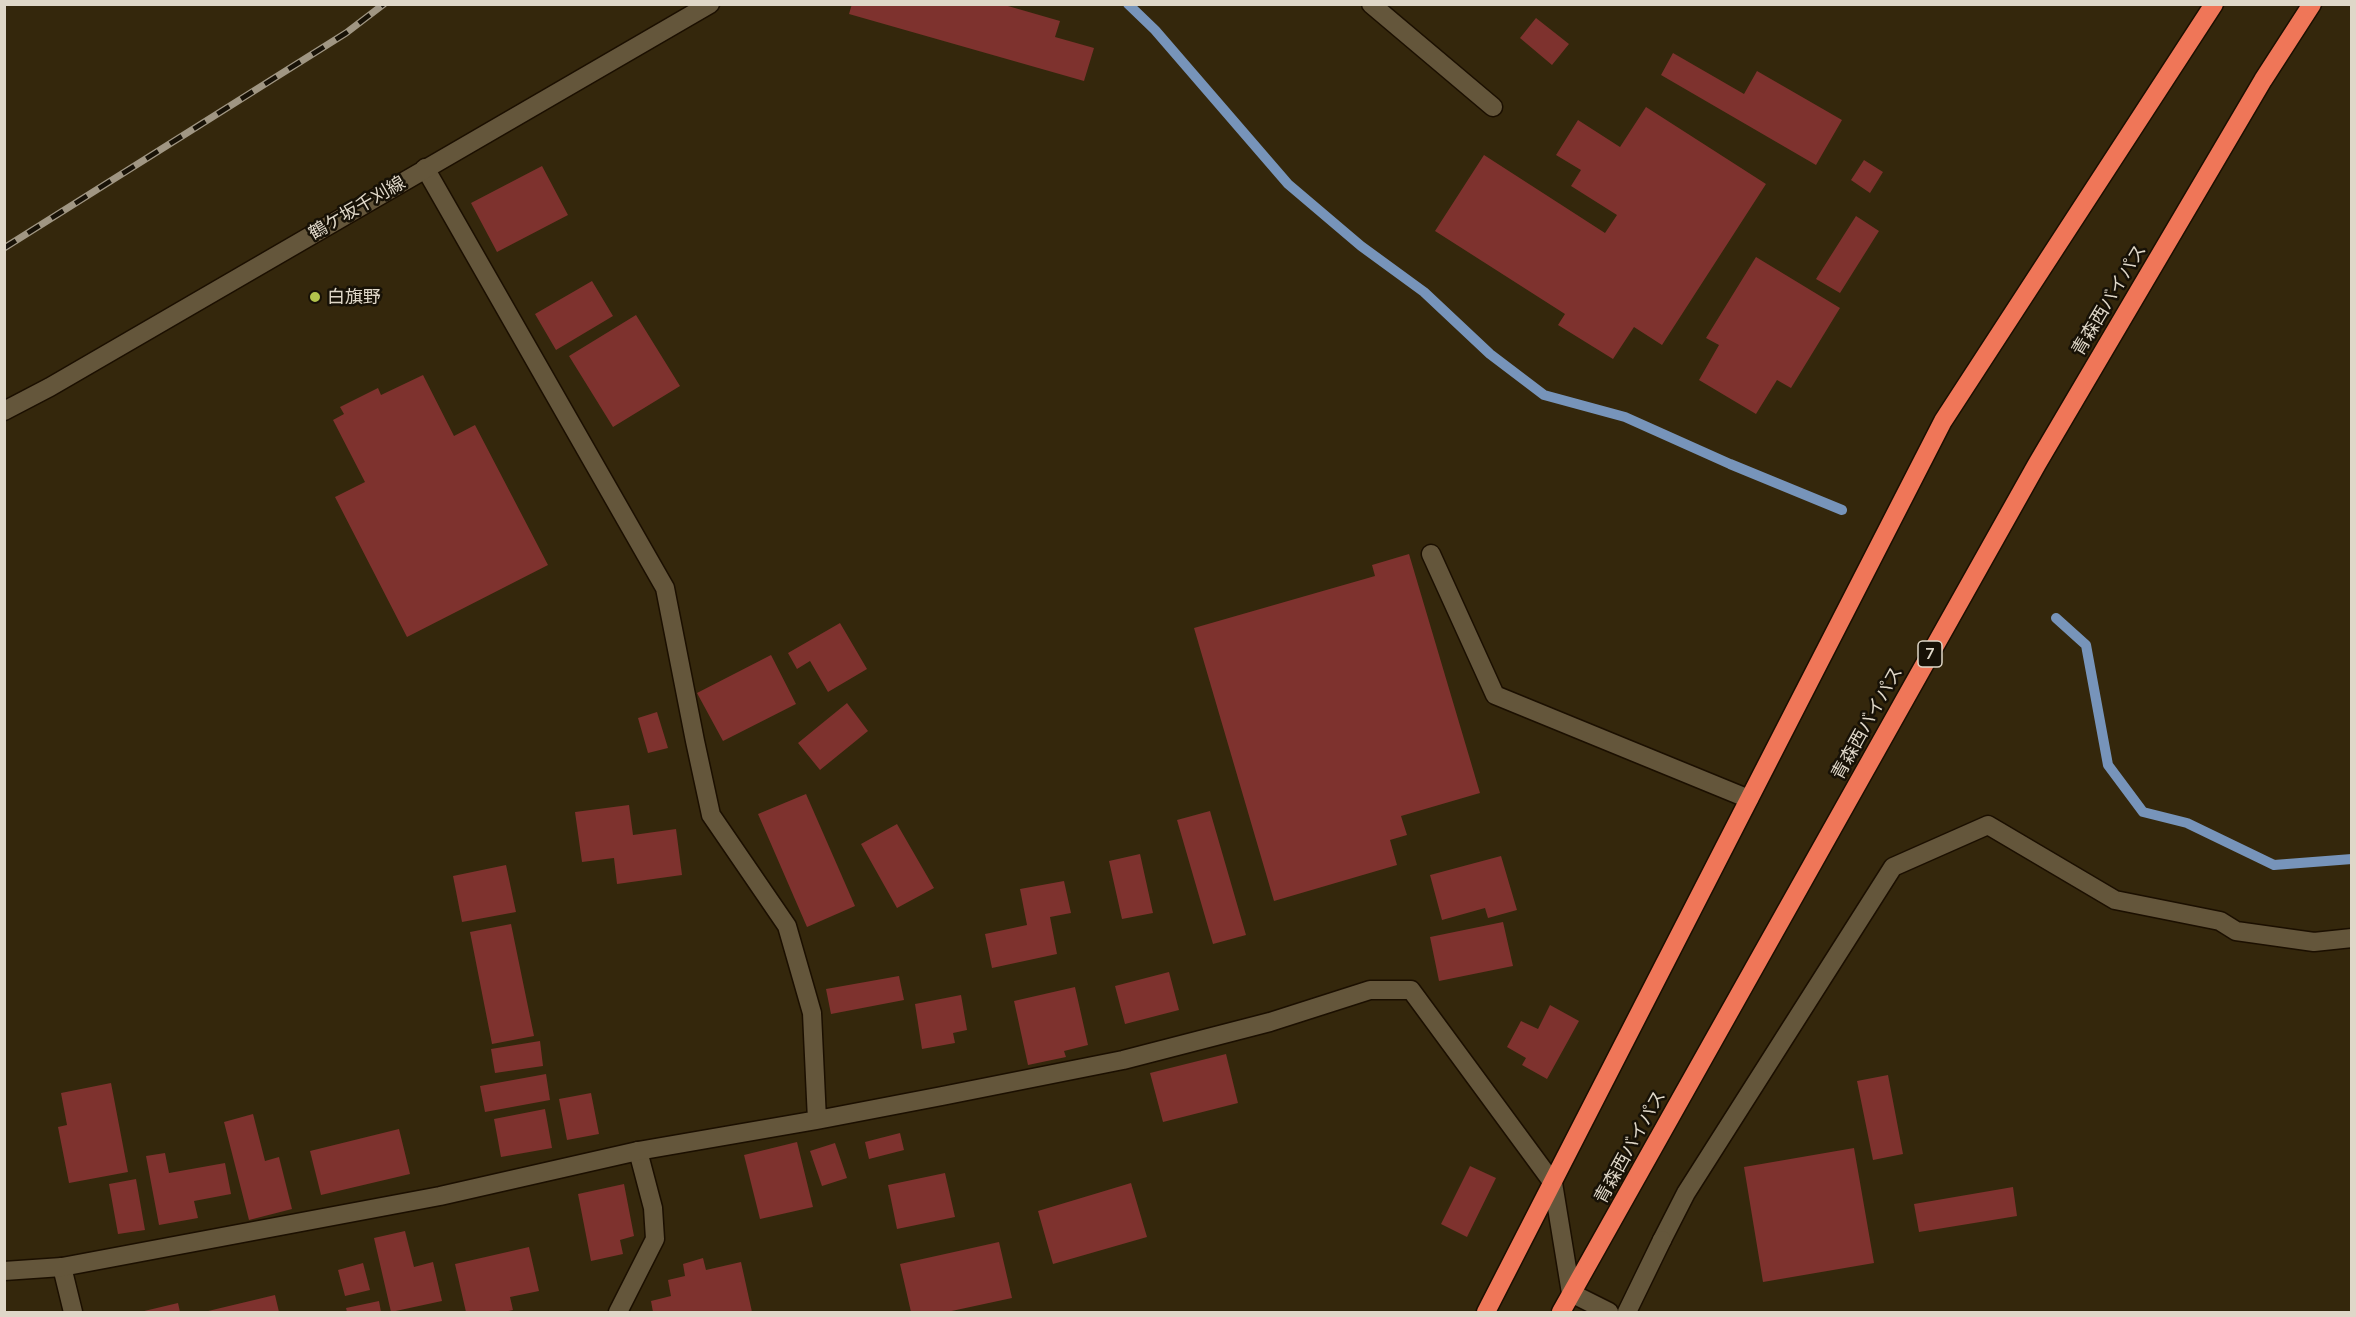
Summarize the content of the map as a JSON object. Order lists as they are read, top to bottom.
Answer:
{
  "streets": {
    "highway": ["青森西バイパス", "7"],
    "street": ["鶴ケ坂千刈線"]
  },
  "places": ["白旗野"]
}
